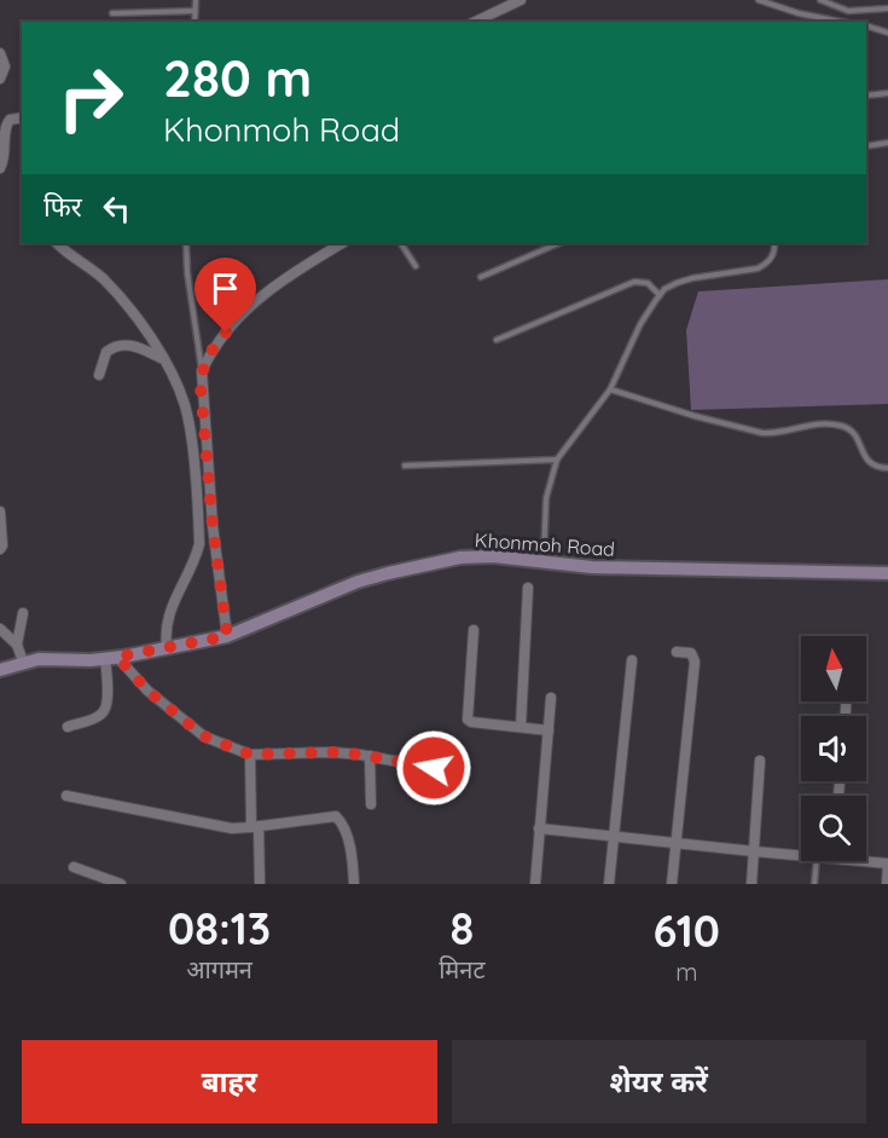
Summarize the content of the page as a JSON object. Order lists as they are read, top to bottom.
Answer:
{
  "streets": {
    "main road": ["Khonmoh Road"]
  },
  "north": "top",
  "page": {
    "turn": ["280 m", "Khonmoh Road"],
    "then": "फिर",
    "eta": [
      "08:13",
      "आगमन",
      "8",
      "मिनट",
      "610",
      "m"
    ],
    "buttons": ["बाहर", "शेयर करें"]
  }
}
